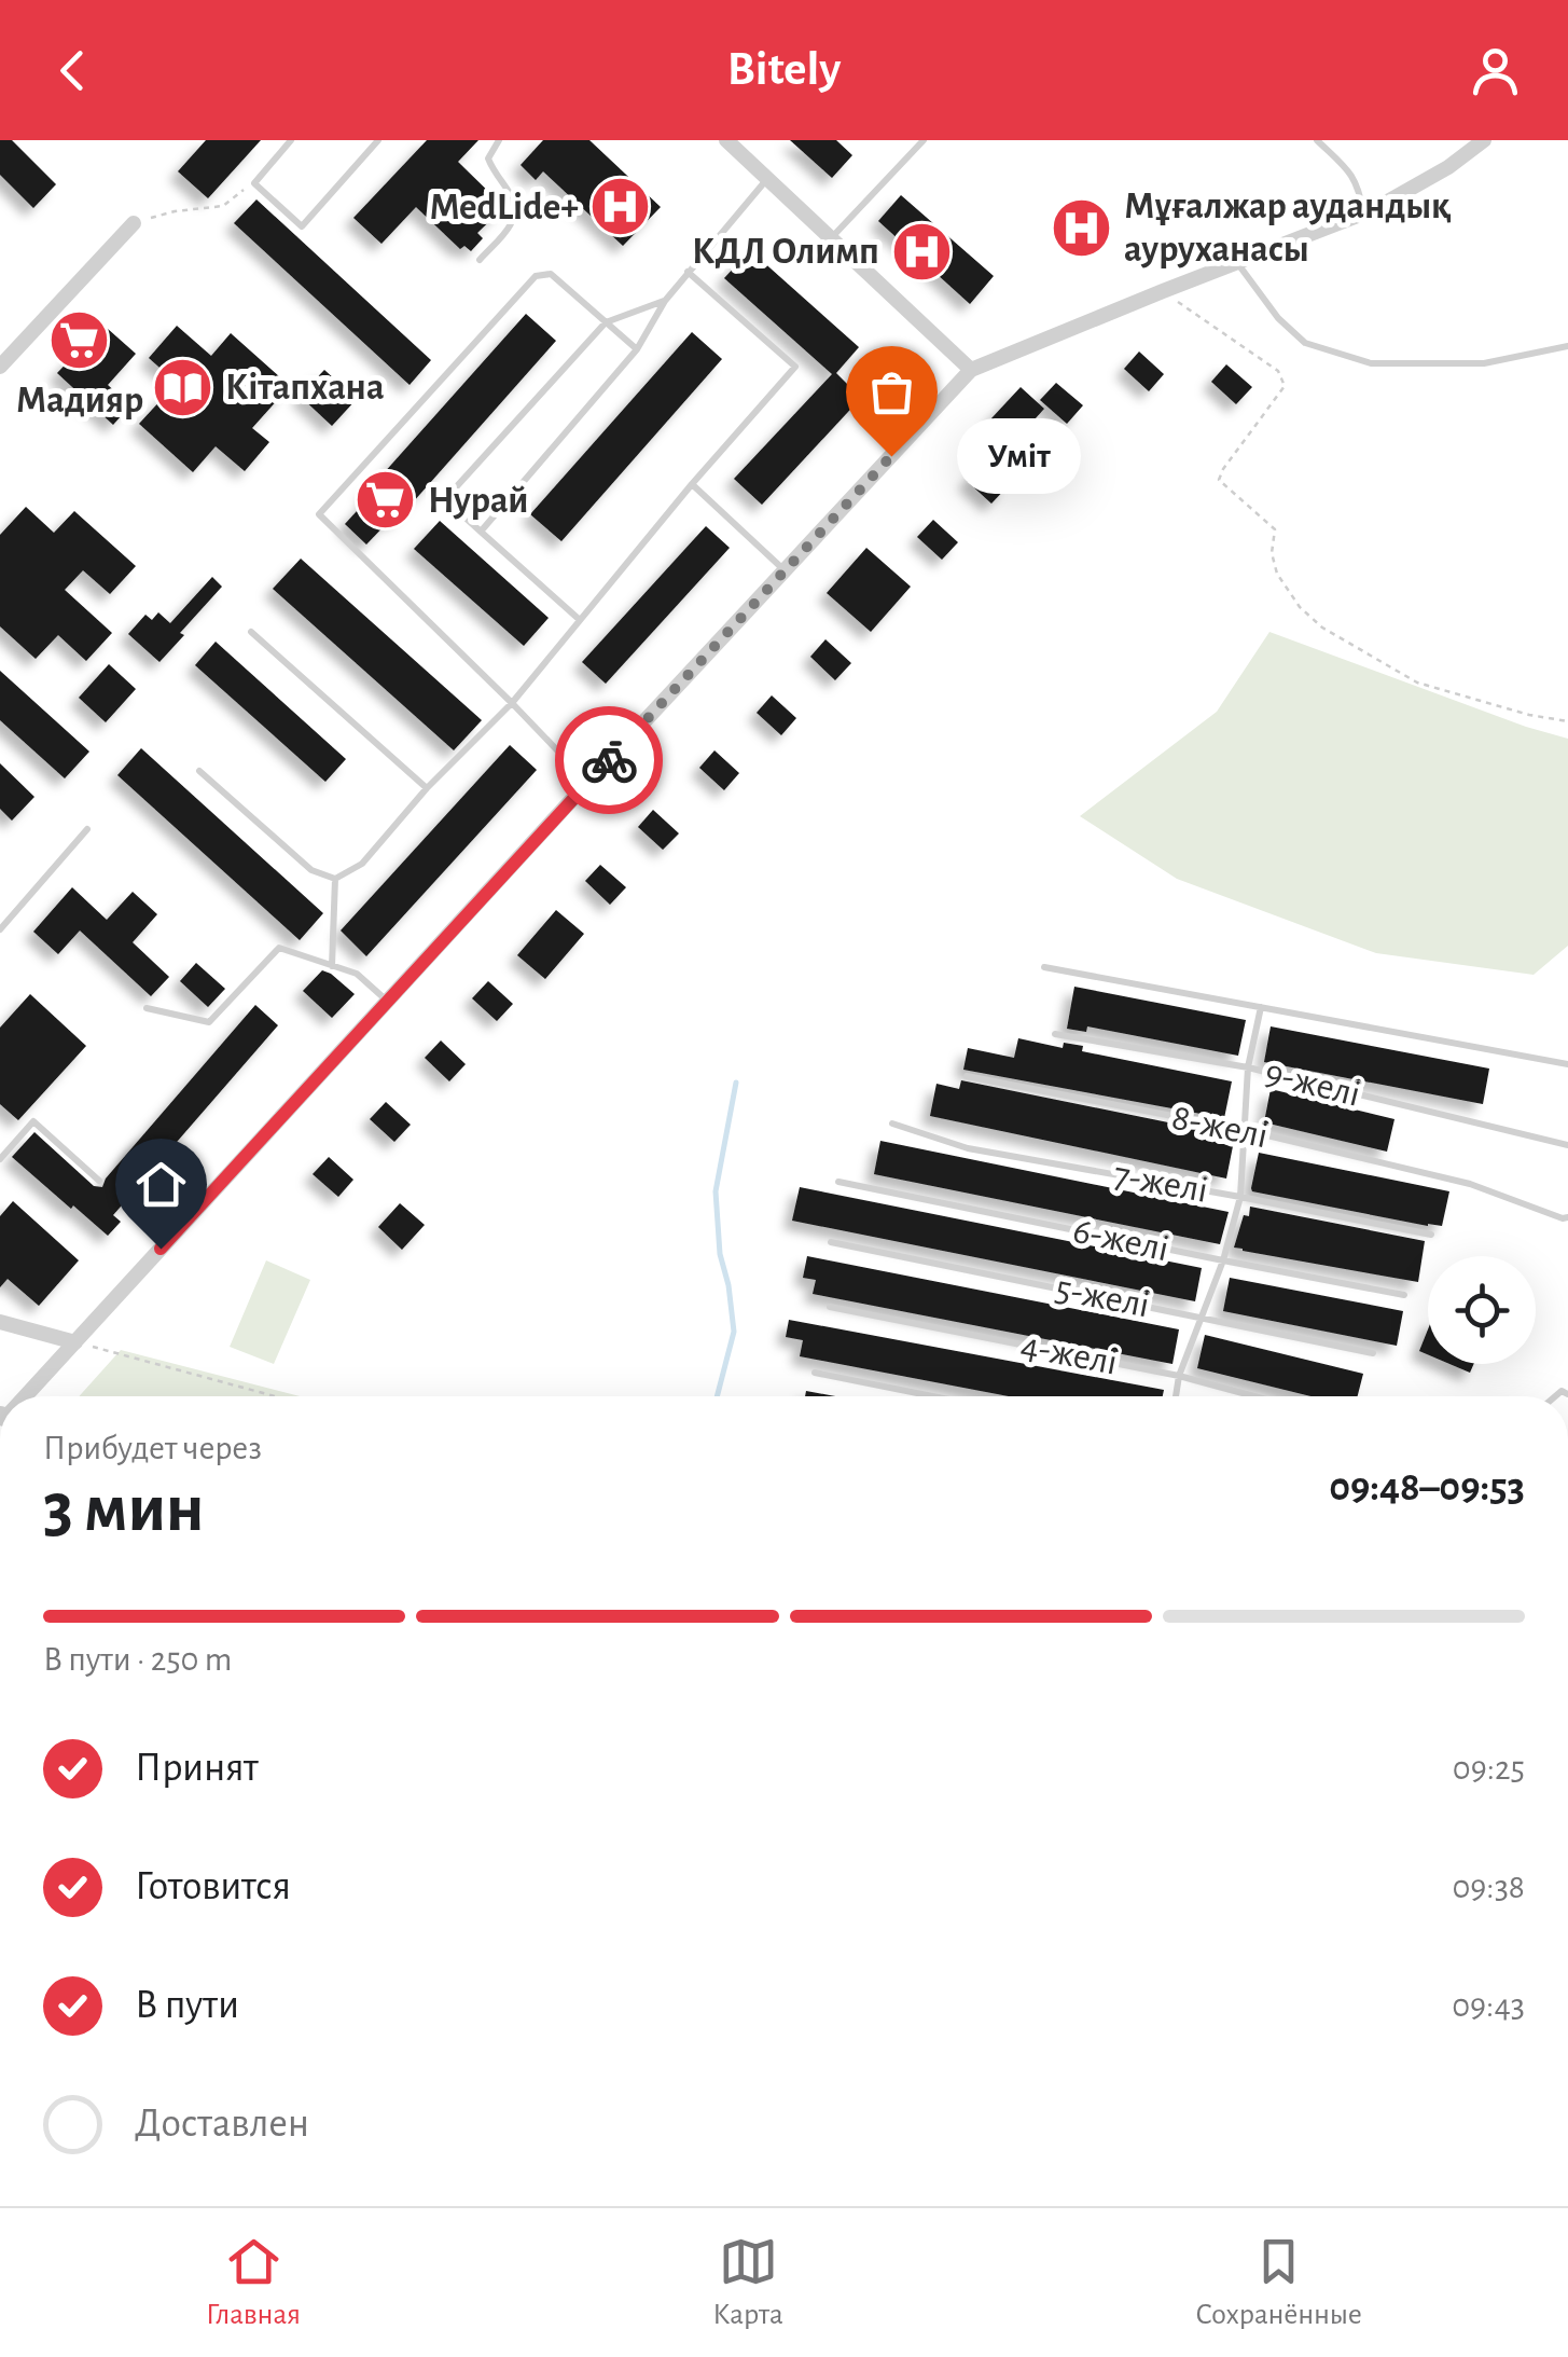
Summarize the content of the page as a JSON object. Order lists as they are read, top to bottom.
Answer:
{
  "streets": {
    "lane": [
      "9-желі",
      "8-желі",
      "7-желі",
      "6-желі",
      "5-желі",
      "4-желі"
    ]
  },
  "places": {
    "hospital": ["MedLide+", "Мұғалжар аудандық ауруханасы", "КДЛ Олимп"],
    "supermarket": ["Мадияр", "Нурай"],
    "library": ["Кітапxана"],
    "other": ["Умiт"]
  },
  "page": {
    "header": "Bitely",
    "bubble": "Умiт",
    "heading": ["3 мин", "Прибудет через", "09:48–09:53"],
    "bar": "В пути · 250 m",
    "list": [
      ["Принят", "09:25"],
      ["Готовится", "09:38"],
      ["В пути", "09:43"],
      "Доставлен"
    ],
    "tabs": ["Главная", "Карта", "Сохранённые"]
  }
}
